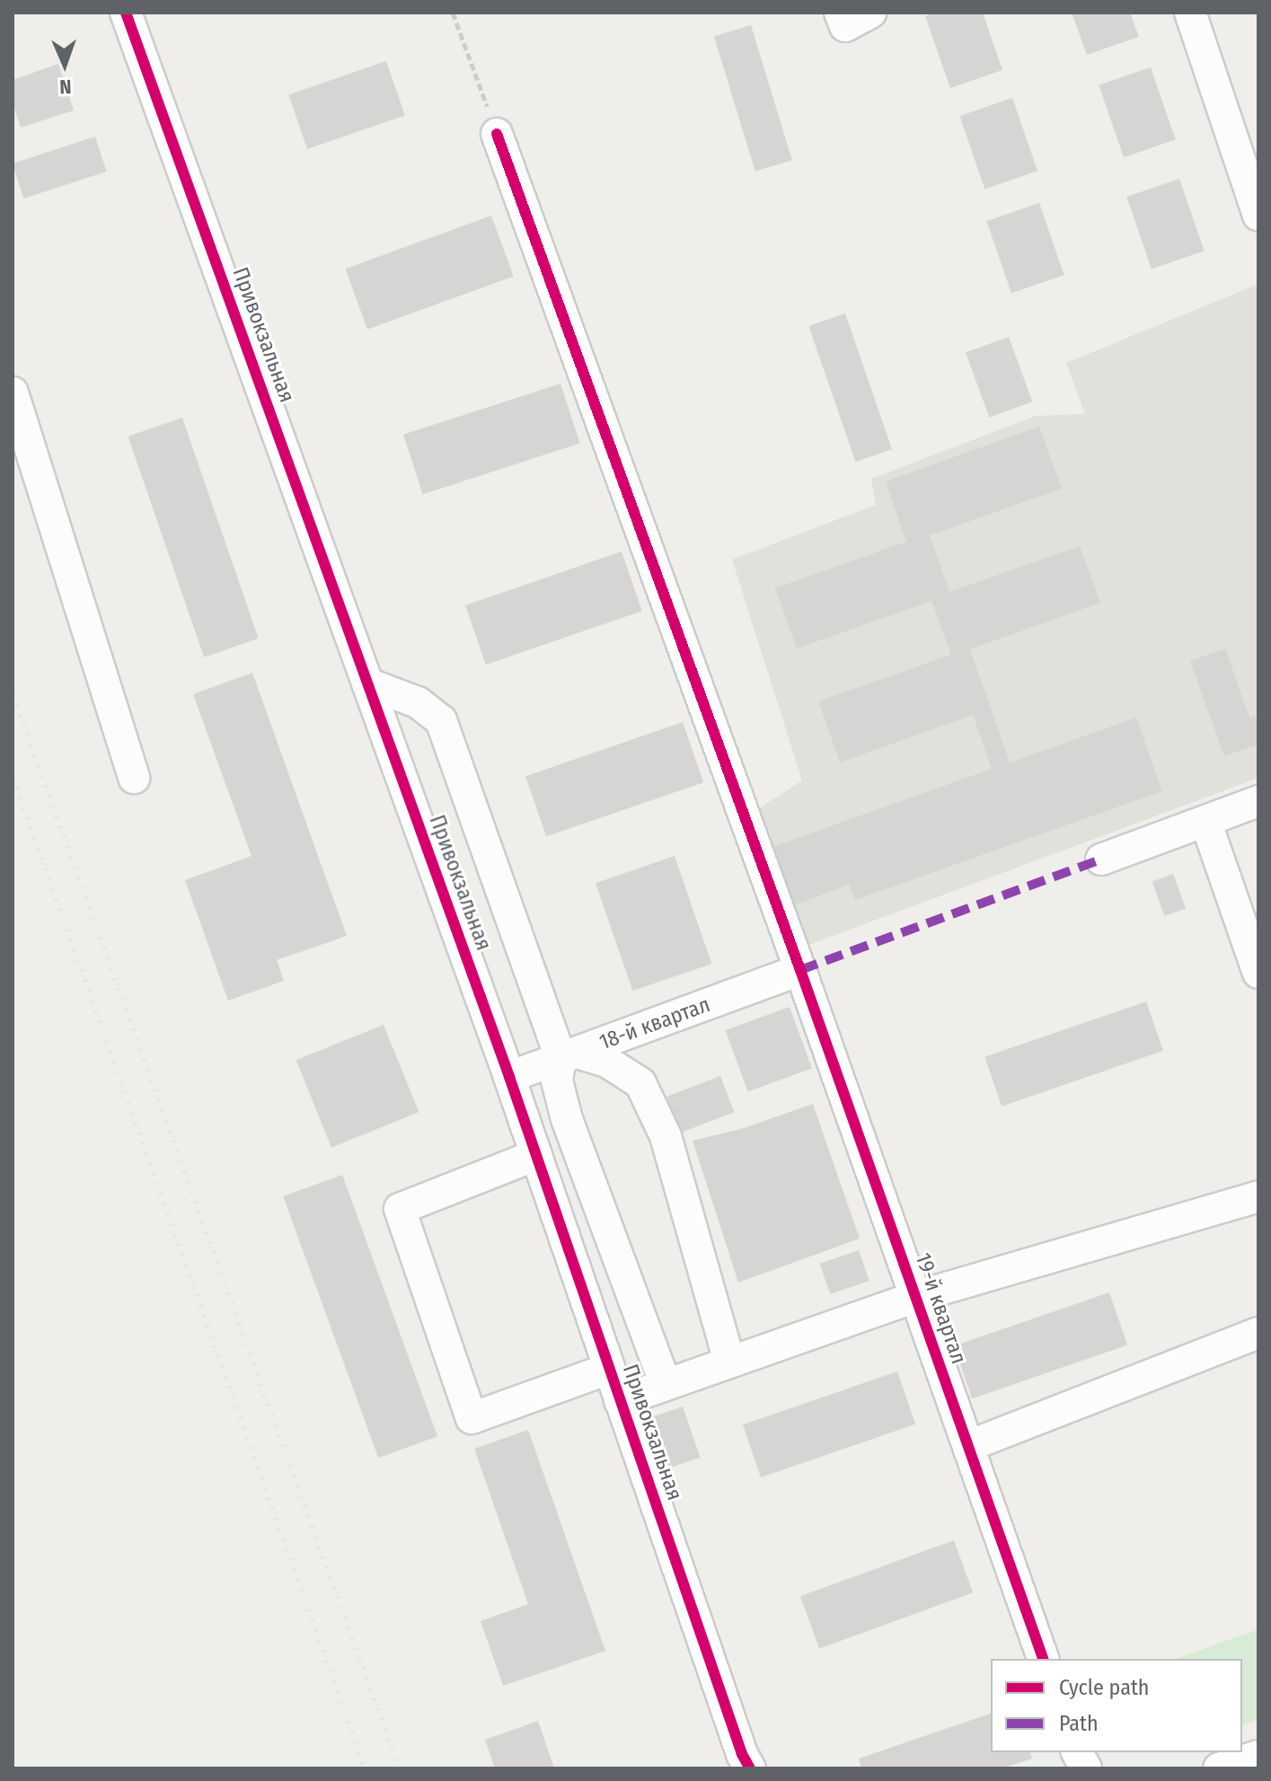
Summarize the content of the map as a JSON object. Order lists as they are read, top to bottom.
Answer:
{
  "streets": {
    "street": ["Привокзальная", "18-й квартал", "19-й квартал"]
  },
  "crossings": [
    ["Привокзальная", "18-й квартал"],
    ["18-й квартал", "19-й квартал"]
  ],
  "legend": ["Cycle path", "Path"],
  "north": "bottom"
}
